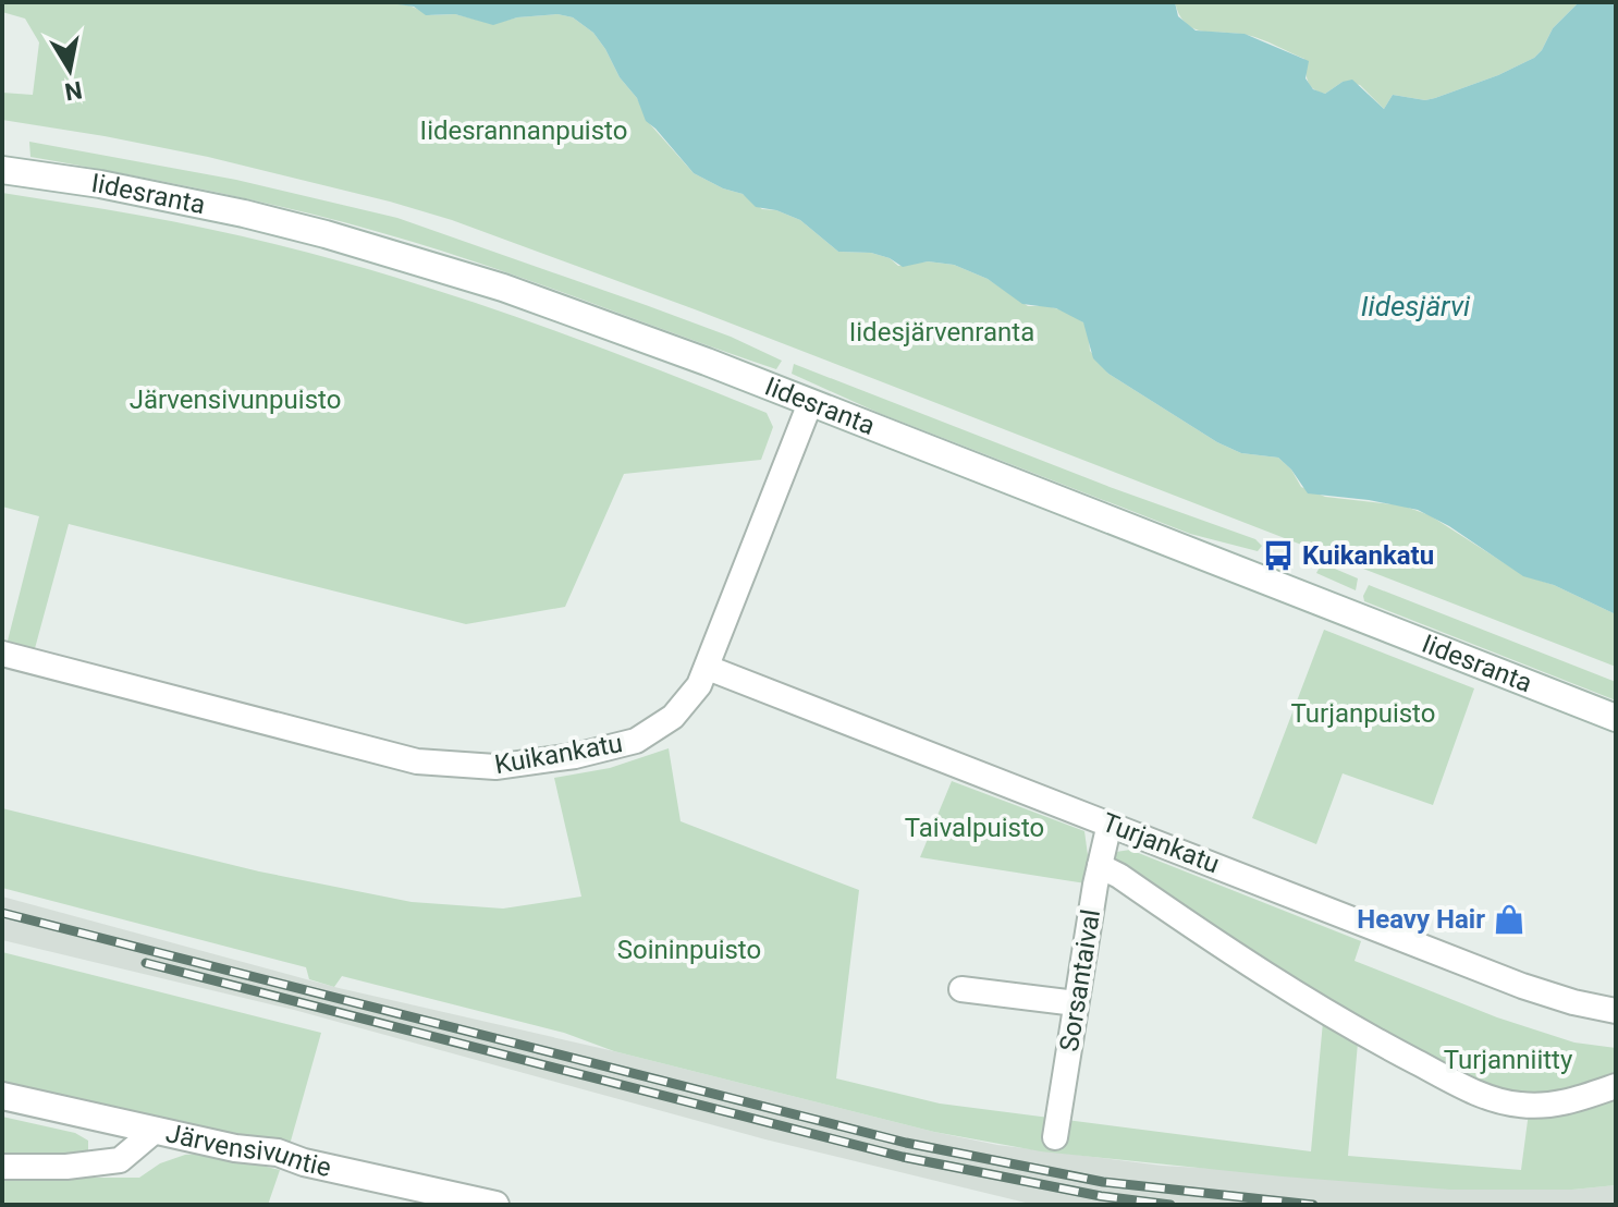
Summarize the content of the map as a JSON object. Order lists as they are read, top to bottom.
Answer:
{
  "streets": {
    "main road": ["Iidesranta", "Järvensivuntie"],
    "street": ["Kuikankatu", "Turjankatu", "Sorsantaival"]
  },
  "crossings": [
    ["Iidesranta", "Kuikankatu"],
    ["Kuikankatu", "Turjankatu"],
    ["Turjankatu", "Sorsantaival"]
  ],
  "water": ["Iidesjärvi"],
  "parks": [
    "Iidesrannanpuisto",
    "Iidesjärvenranta",
    "Järvensivunpuisto",
    "Turjanpuisto",
    "Taivalpuisto",
    "Soininpuisto",
    "Turjanniitty"
  ],
  "places": {
    "bus stop": ["Kuikankatu"],
    "shop": ["Heavy Hair"]
  },
  "north": "bottom"
}
